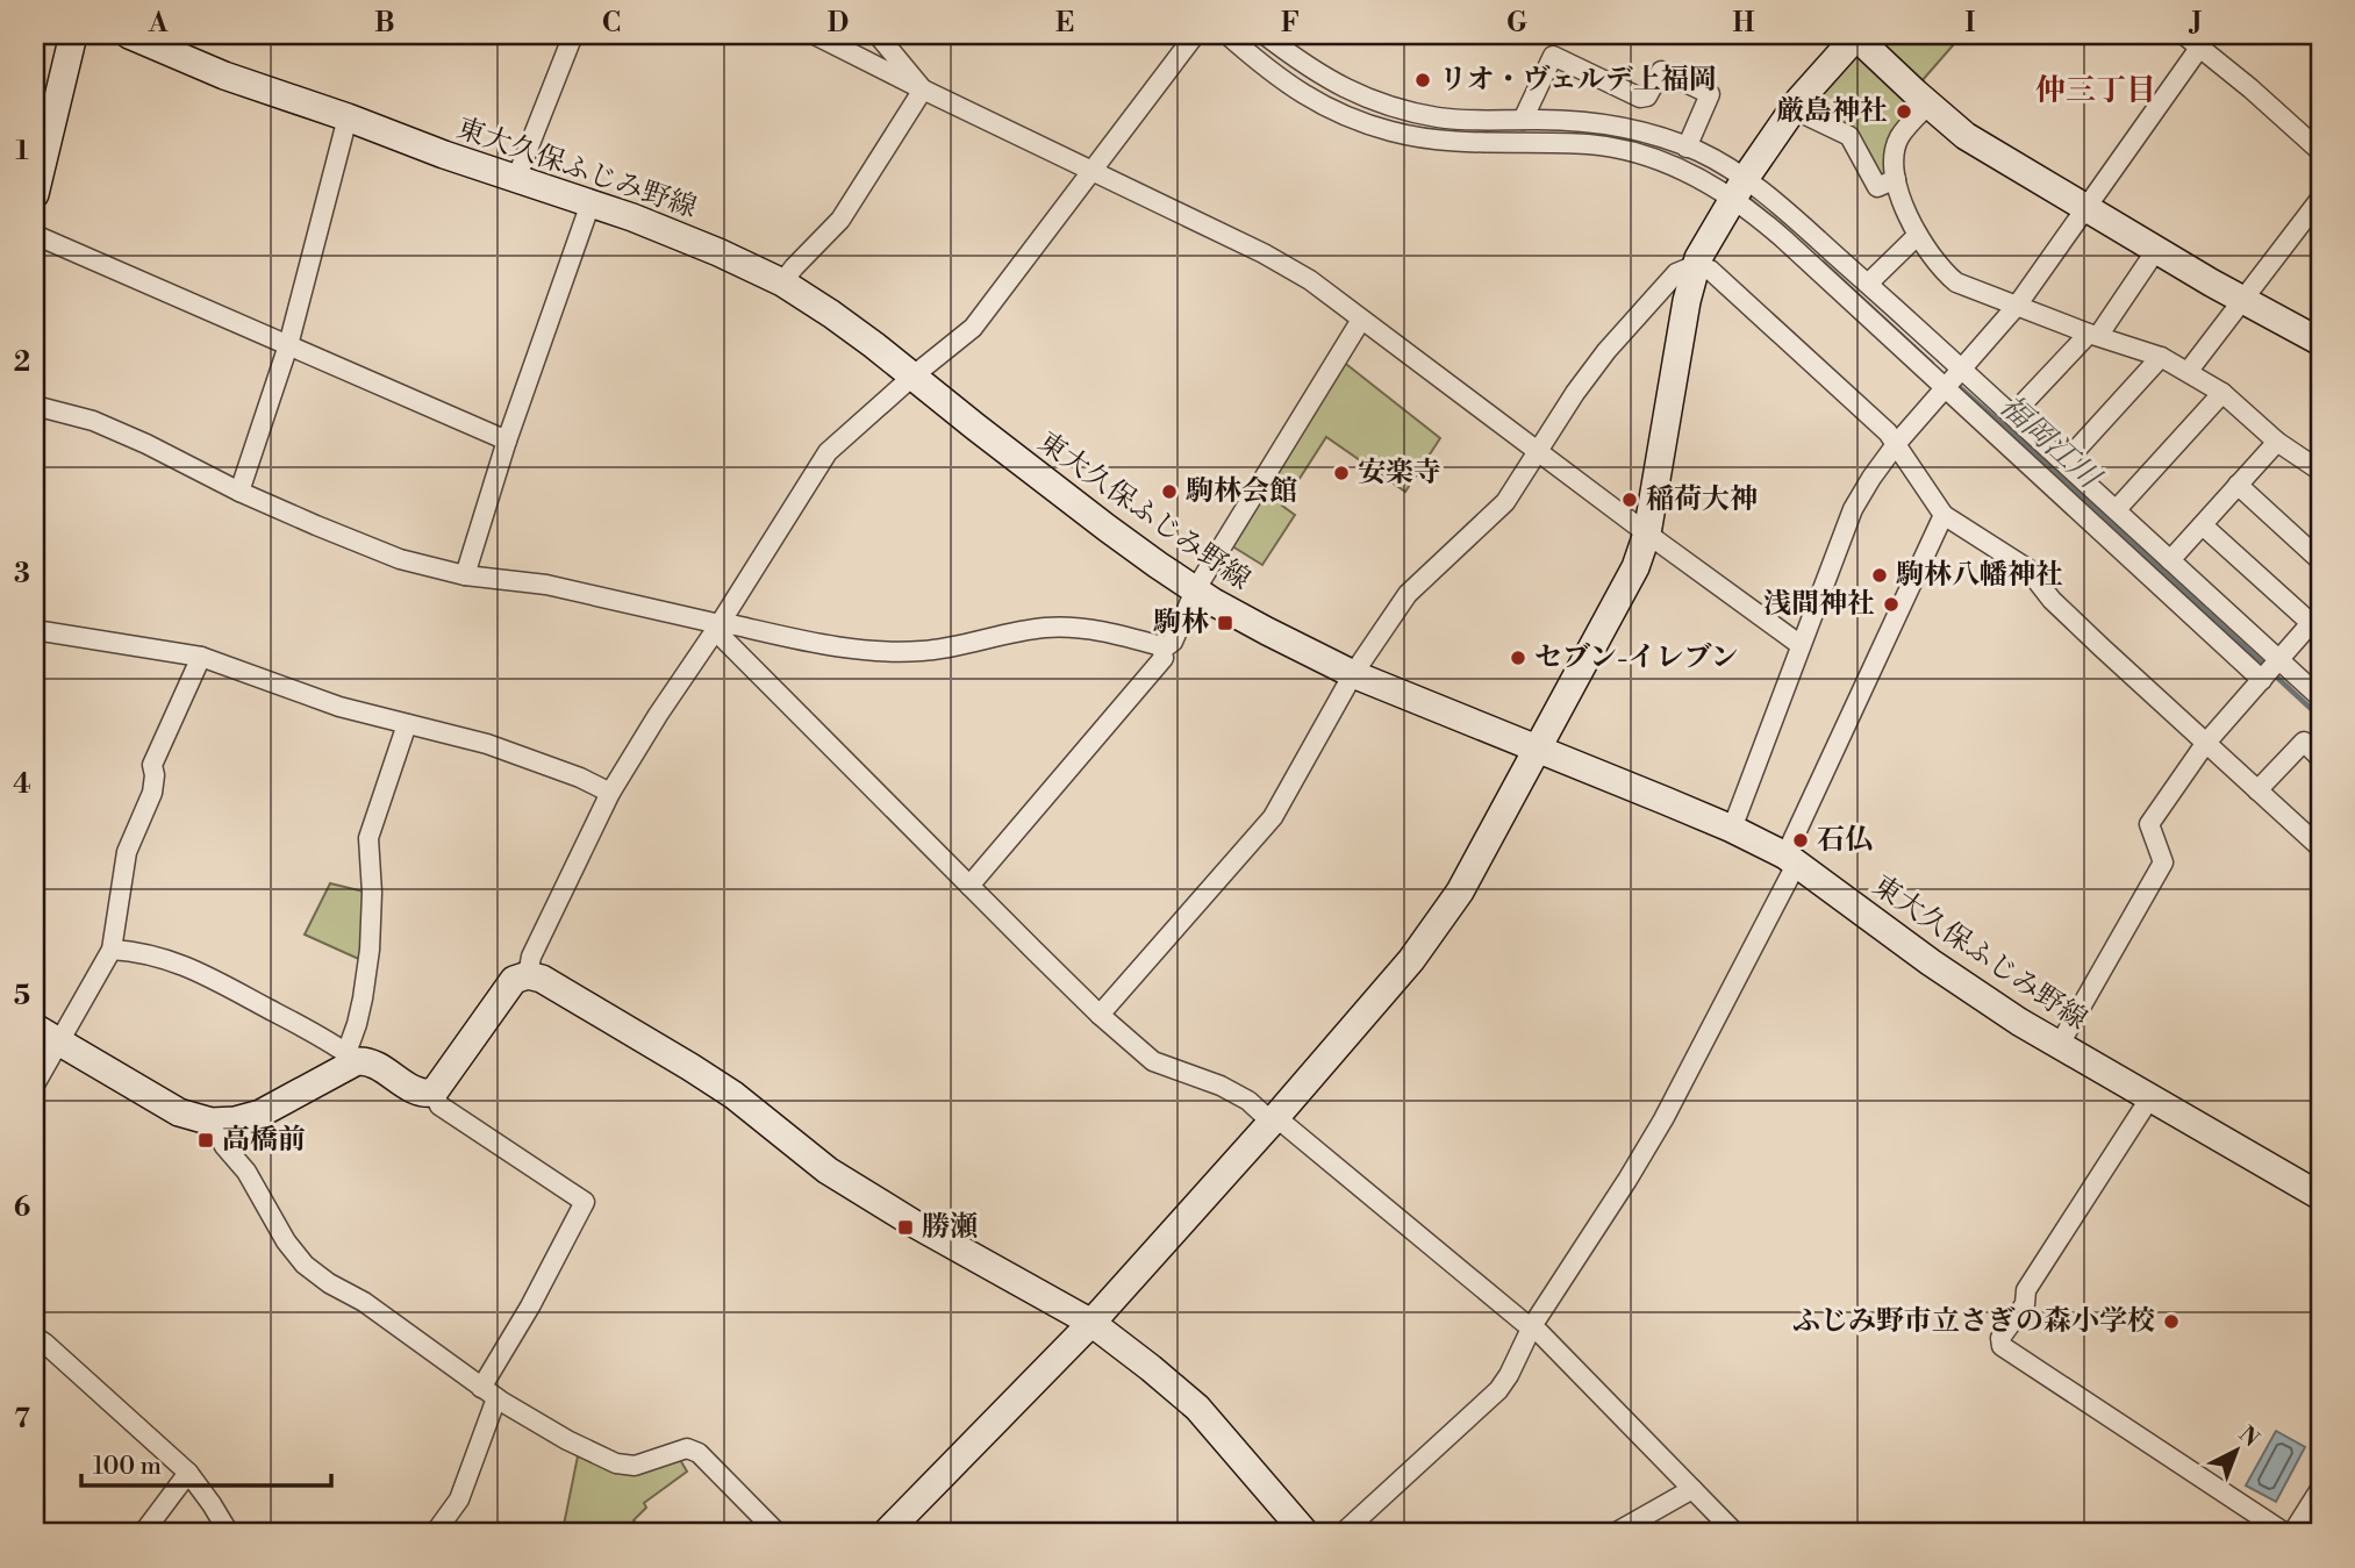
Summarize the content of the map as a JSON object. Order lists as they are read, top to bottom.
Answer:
{
  "streets": {
    "street": ["東大久保ふじみ野線"]
  },
  "districts": ["仲三丁目"],
  "water": ["福岡江川"],
  "places": {
    "other": [
      "リオ・ヴェルデ上福岡",
      "厳島神社",
      "安楽寺",
      "駒林会館",
      "稲荷大神",
      "駒林八幡神社",
      "浅間神社",
      "セブン-イレブン",
      "石仏",
      "ふじみ野市立さぎの森小学校"
    ],
    "transit": ["駒林", "高橋前", "勝瀬"]
  },
  "scale_bar": "100 m",
  "north": "top right",
  "grid": {
    "columns": [
      "A",
      "B",
      "C",
      "D",
      "E",
      "F",
      "G",
      "H",
      "I",
      "J"
    ],
    "rows": [
      "1",
      "2",
      "3",
      "4",
      "5",
      "6",
      "7"
    ]
  }
}
